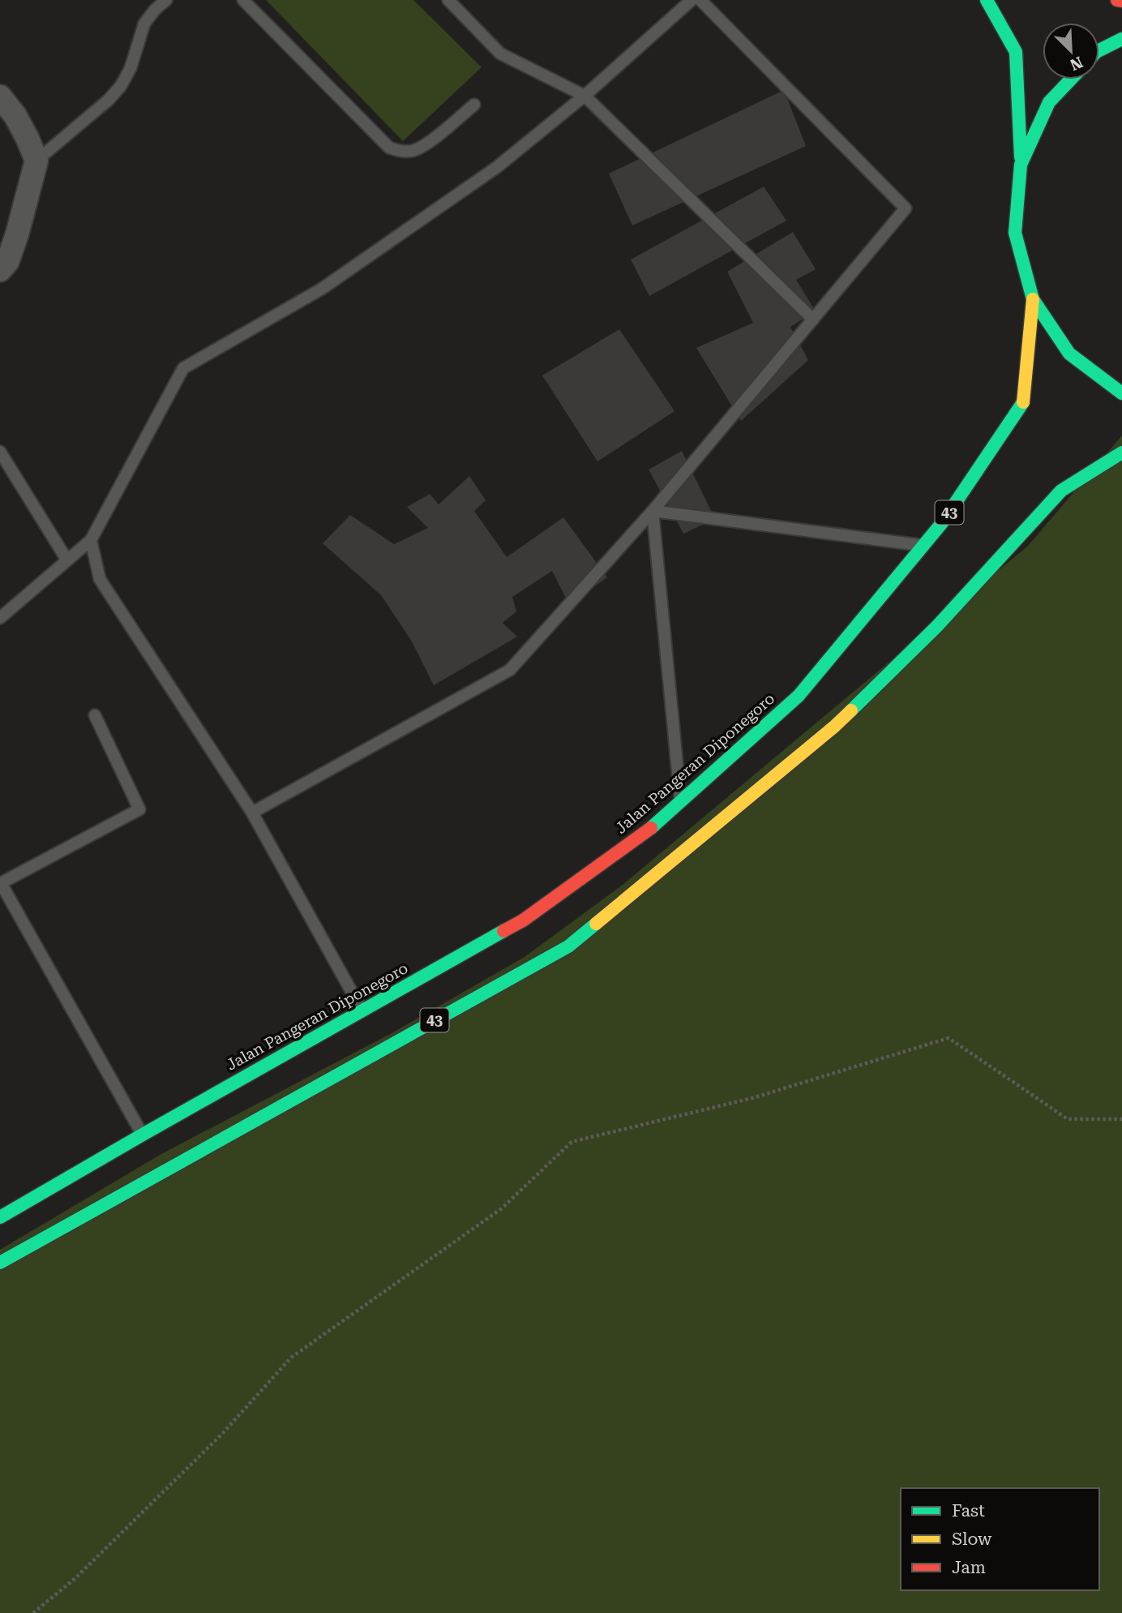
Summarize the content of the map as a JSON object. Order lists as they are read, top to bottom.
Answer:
{
  "streets": {
    "highway": ["43", "Jalan Pangeran Diponegoro"]
  },
  "legend": ["Fast", "Slow", "Jam"],
  "north": "bottom right"
}
